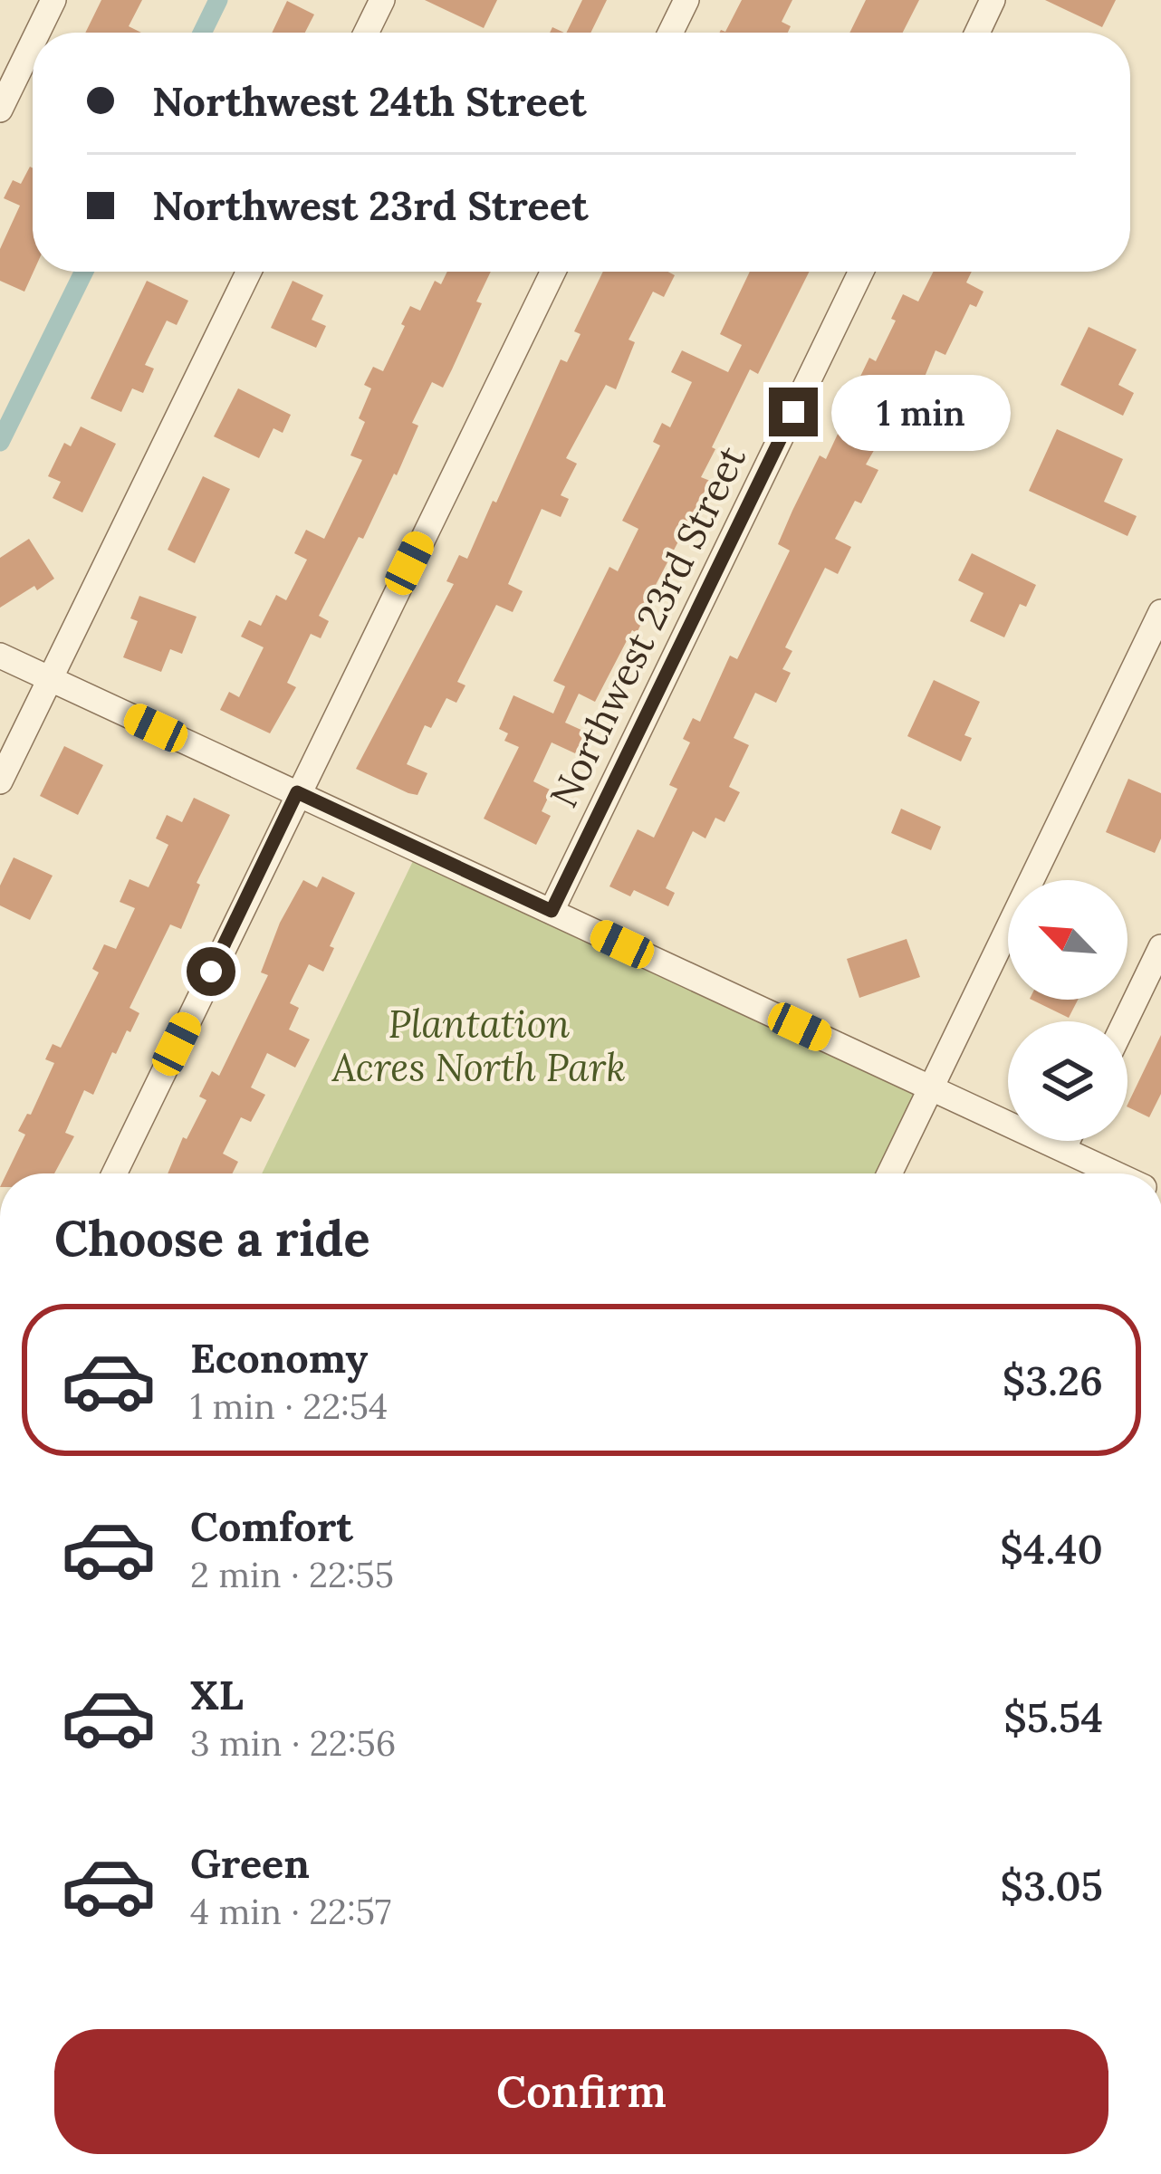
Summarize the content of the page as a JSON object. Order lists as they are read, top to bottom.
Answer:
{
  "streets": {
    "street": ["Northwest 23rd Street"]
  },
  "parks": ["Plantation Acres North Park"],
  "north": "top left",
  "page": {
    "banner": ["Northwest 24th Street", "Northwest 23rd Street"],
    "bubble": "1 min",
    "heading": "Choose a ride",
    "list": [
      {
        "name": "Economy",
        "note": "1 min · 22:54",
        "value": "$3.26"
      },
      {
        "name": "Comfort",
        "note": "2 min · 22:55",
        "value": "$4.40"
      },
      {
        "name": "XL",
        "note": "3 min · 22:56",
        "value": "$5.54"
      },
      {
        "name": "Green",
        "note": "4 min · 22:57",
        "value": "$3.05"
      }
    ],
    "buttons": "Confirm"
  }
}
